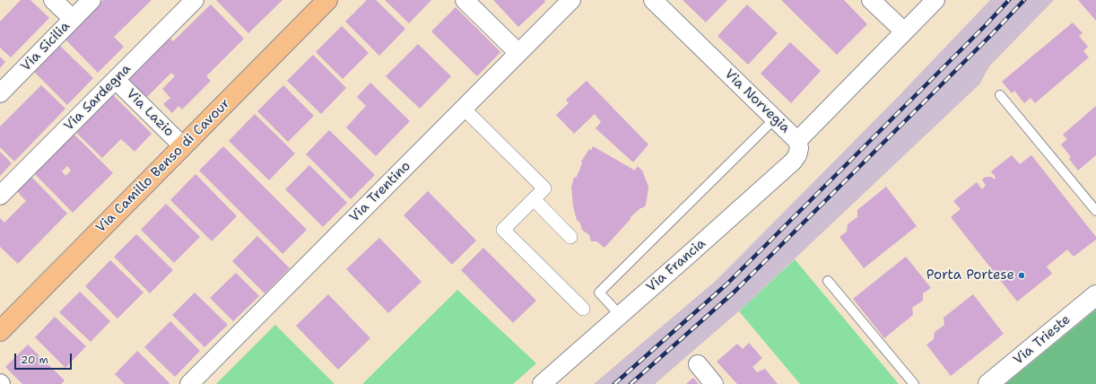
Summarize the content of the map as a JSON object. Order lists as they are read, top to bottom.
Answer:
{
  "streets": {
    "main road": ["Via Camillo Benso di Cavour"],
    "street": [
      "Via Sicilia",
      "Via Sardegna",
      "Via Norvegia",
      "Via Lazio",
      "Via Trentino",
      "Via Francia",
      "Via Trieste"
    ]
  },
  "crossings": [
    ["Via Sardegna", "Via Lazio"],
    ["Via Norvegia", "Via Francia"],
    ["Via Lazio", "Via Camillo Benso di Cavour"]
  ],
  "places": ["Porta Portese"],
  "scale_bar": "20 m"
}
